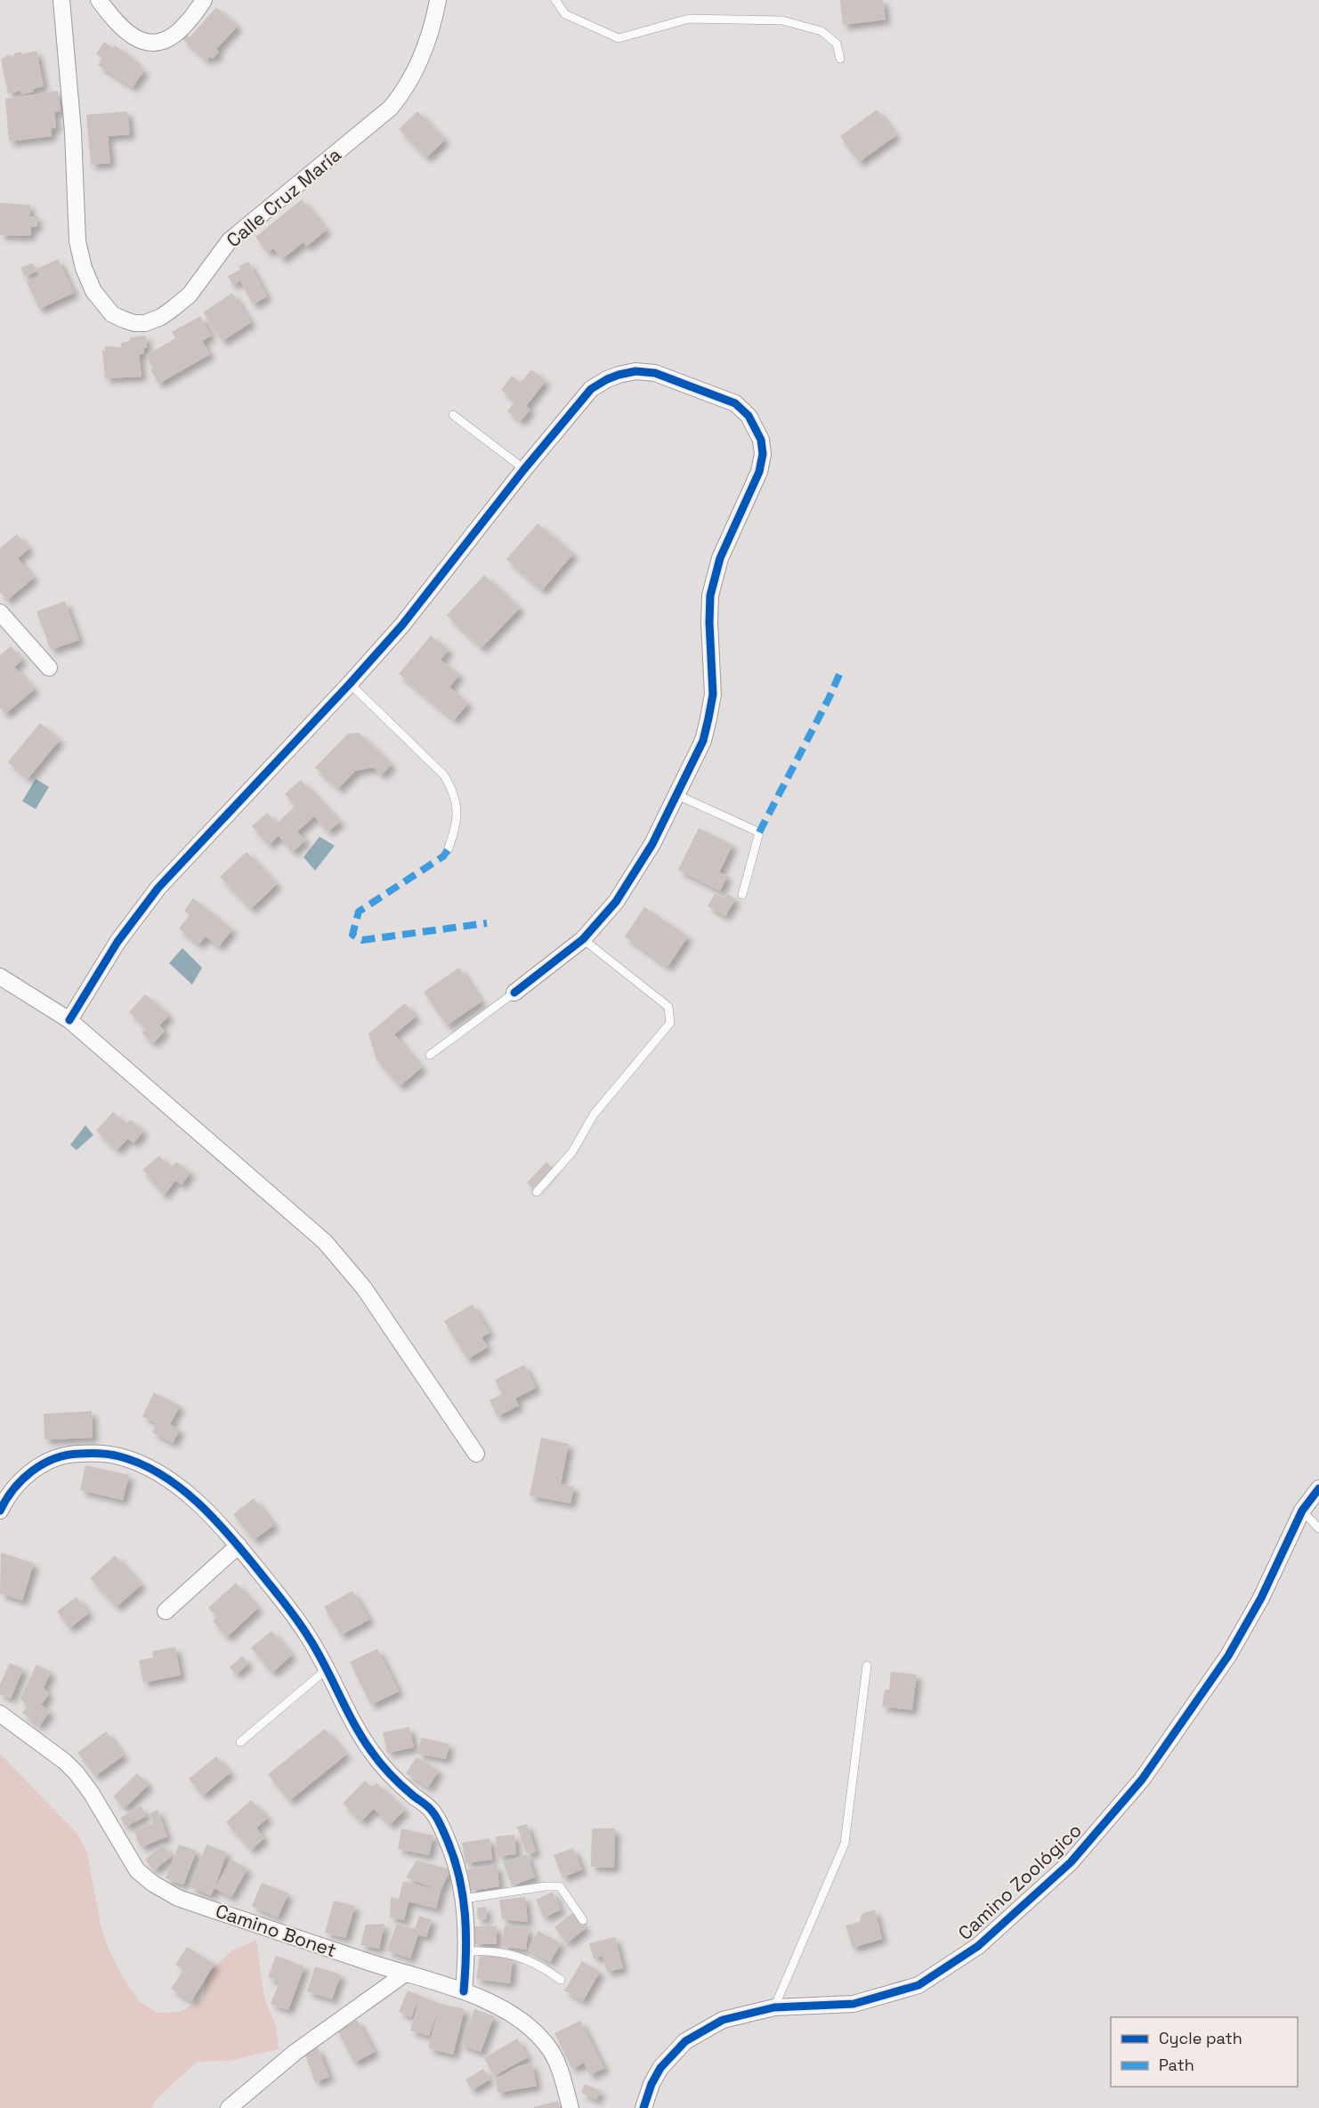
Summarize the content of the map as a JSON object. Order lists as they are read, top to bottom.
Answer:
{
  "streets": {
    "street": ["Calle Cruz María", "Camino Zoológico", "Camino Bonet"]
  },
  "legend": ["Cycle path", "Path"]
}
